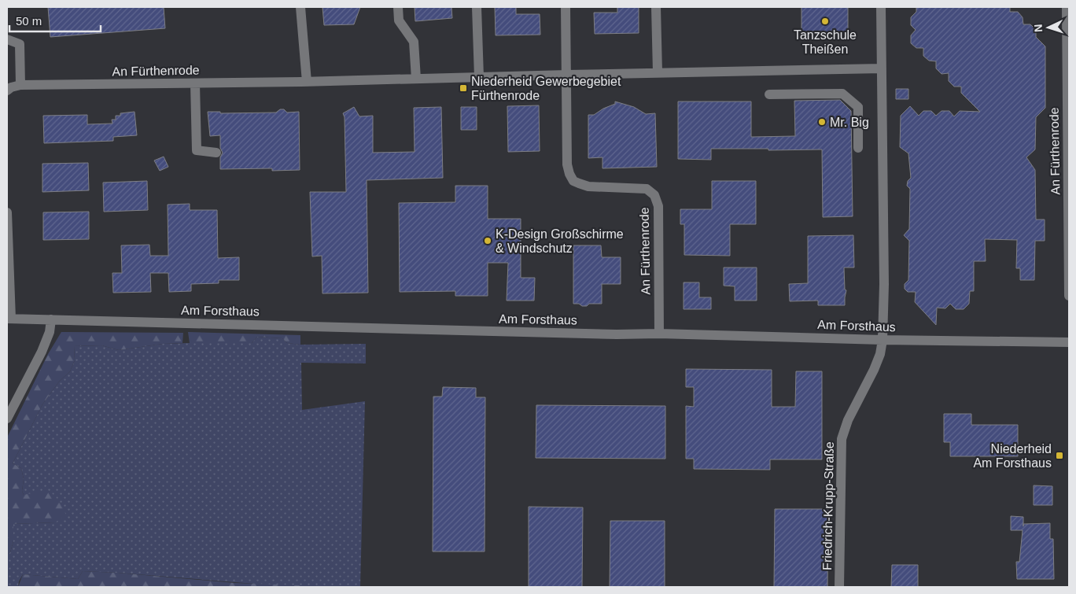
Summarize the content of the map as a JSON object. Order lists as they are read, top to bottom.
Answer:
{
  "streets": {
    "street": ["An Fürthenrode", "Am Forsthaus", "Friedrich-Krupp-Straße"]
  },
  "crossings": [
    ["An Fürthenrode", "Am Forsthaus"],
    ["Am Forsthaus", "Friedrich-Krupp-Straße"]
  ],
  "places": {
    "other": ["Tanzschule Theißen", "Mr. Big", "K-Design Großschirme & Windschutz"],
    "transit": ["Niederheid Gewerbegebiet Fürthenrode", "Niederheid Am Forsthaus"]
  },
  "scale_bar": "50 m",
  "north": "left"
}
